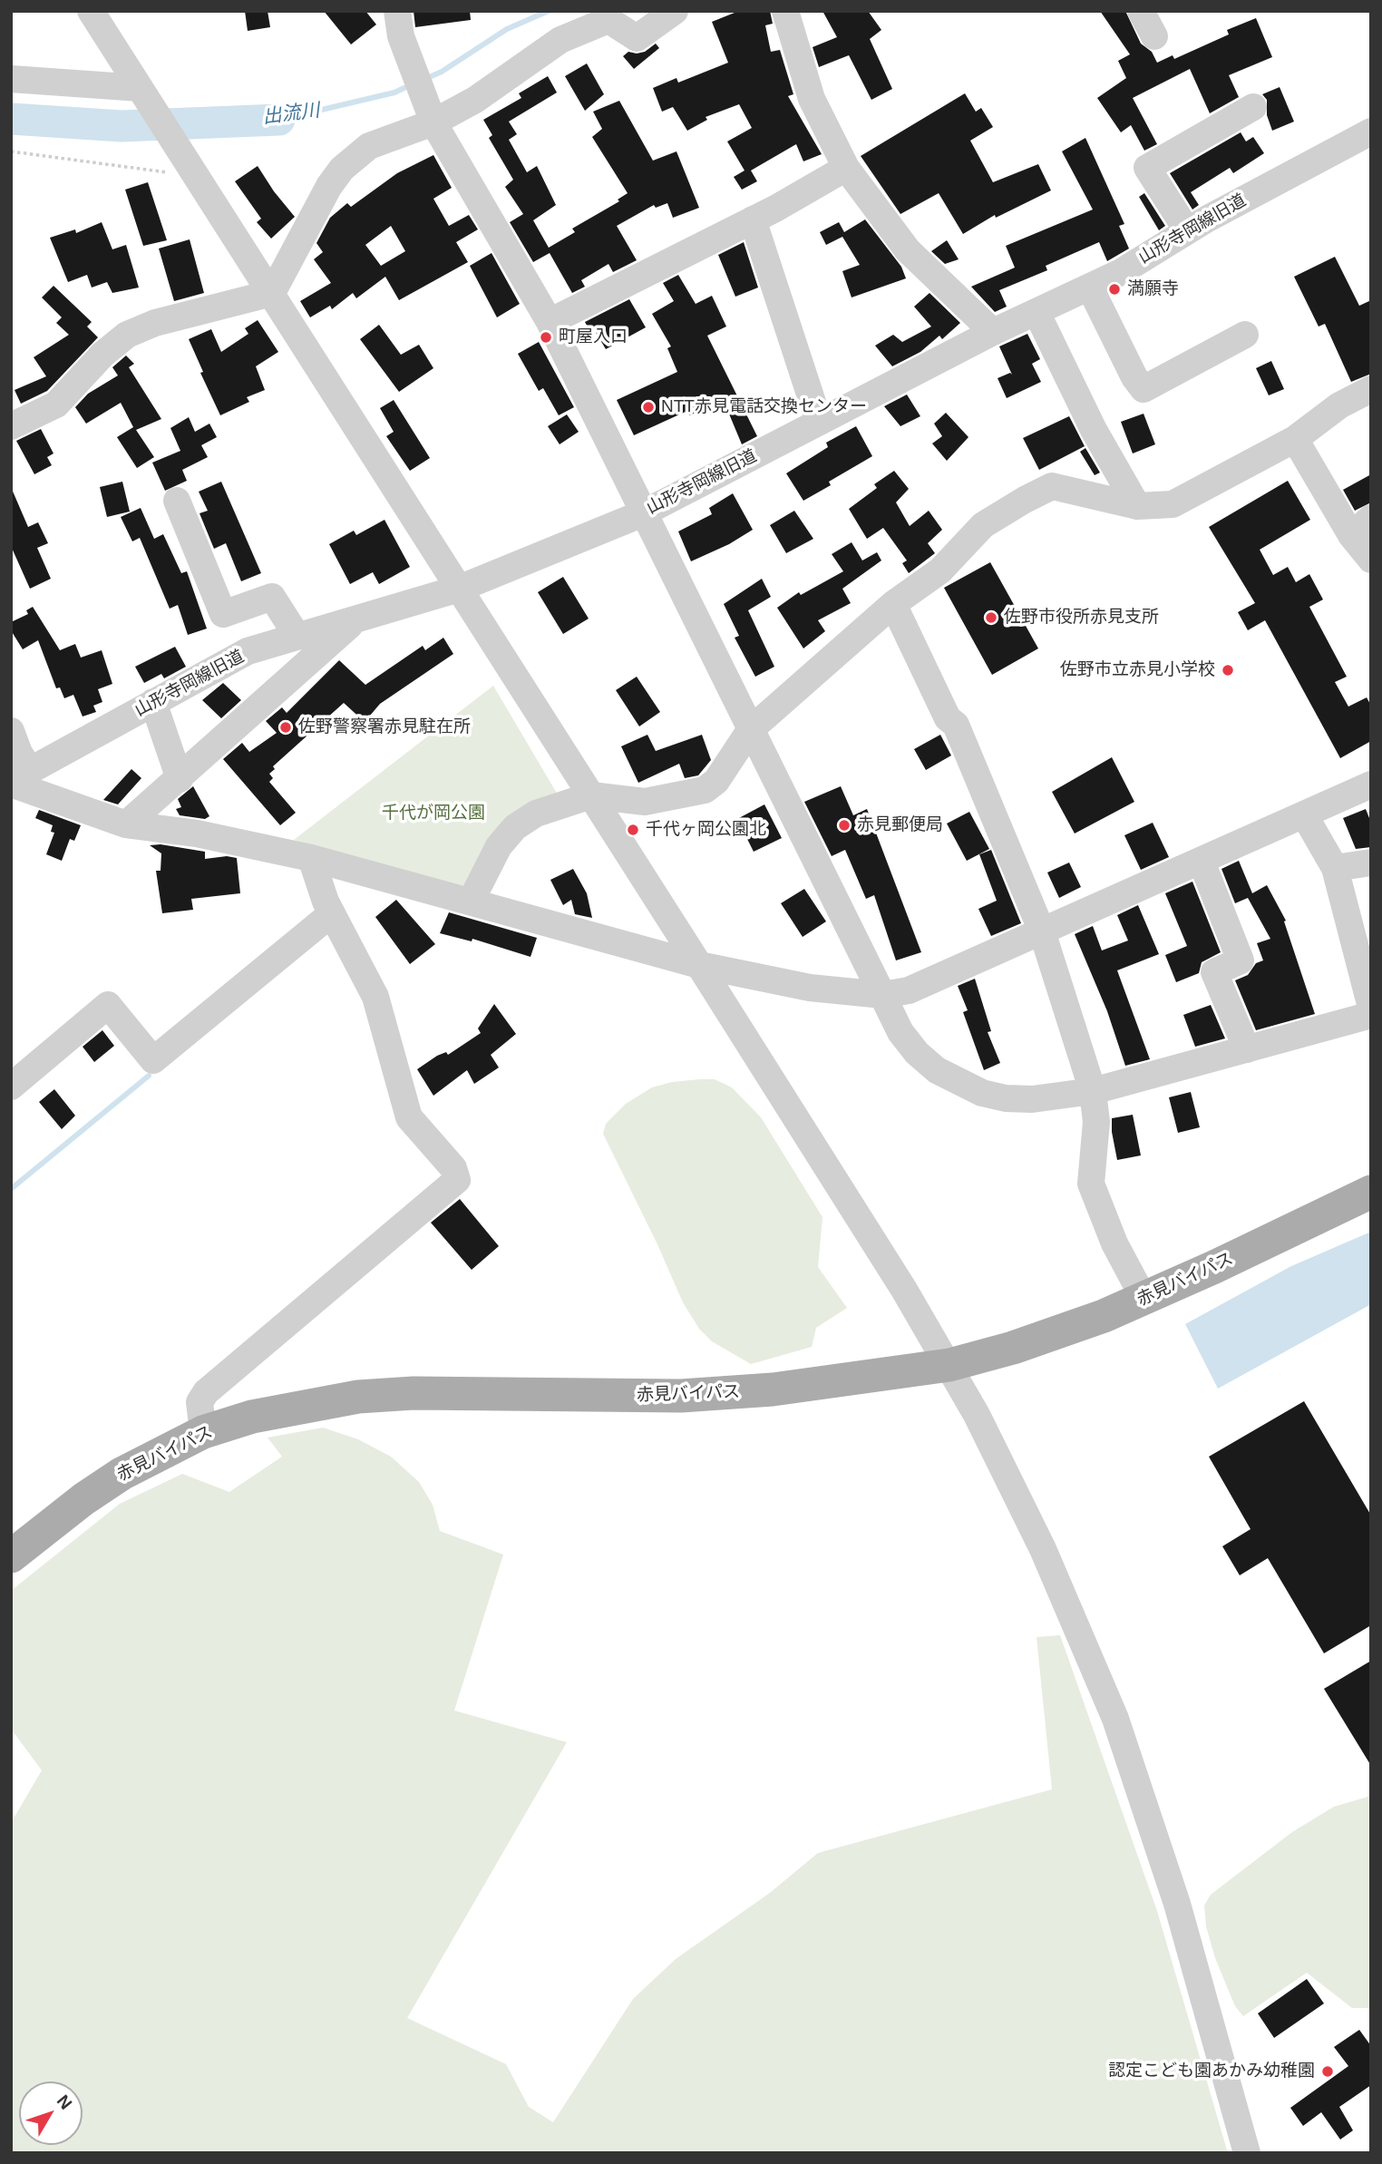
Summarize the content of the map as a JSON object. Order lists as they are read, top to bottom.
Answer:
{
  "streets": {
    "main road": ["赤見バイパス"],
    "street": ["山形寺岡線旧道"]
  },
  "water": ["出流川"],
  "parks": ["千代が岡公園"],
  "places": [
    "満願寺",
    "町屋入口",
    "NTT赤見電話交換センター",
    "佐野市役所赤見支所",
    "佐野市立赤見小学校",
    "佐野警察署赤見駐在所",
    "赤見郵便局",
    "千代ヶ岡公園北",
    "認定こども園あかみ幼稚園"
  ],
  "north": "top right"
}
